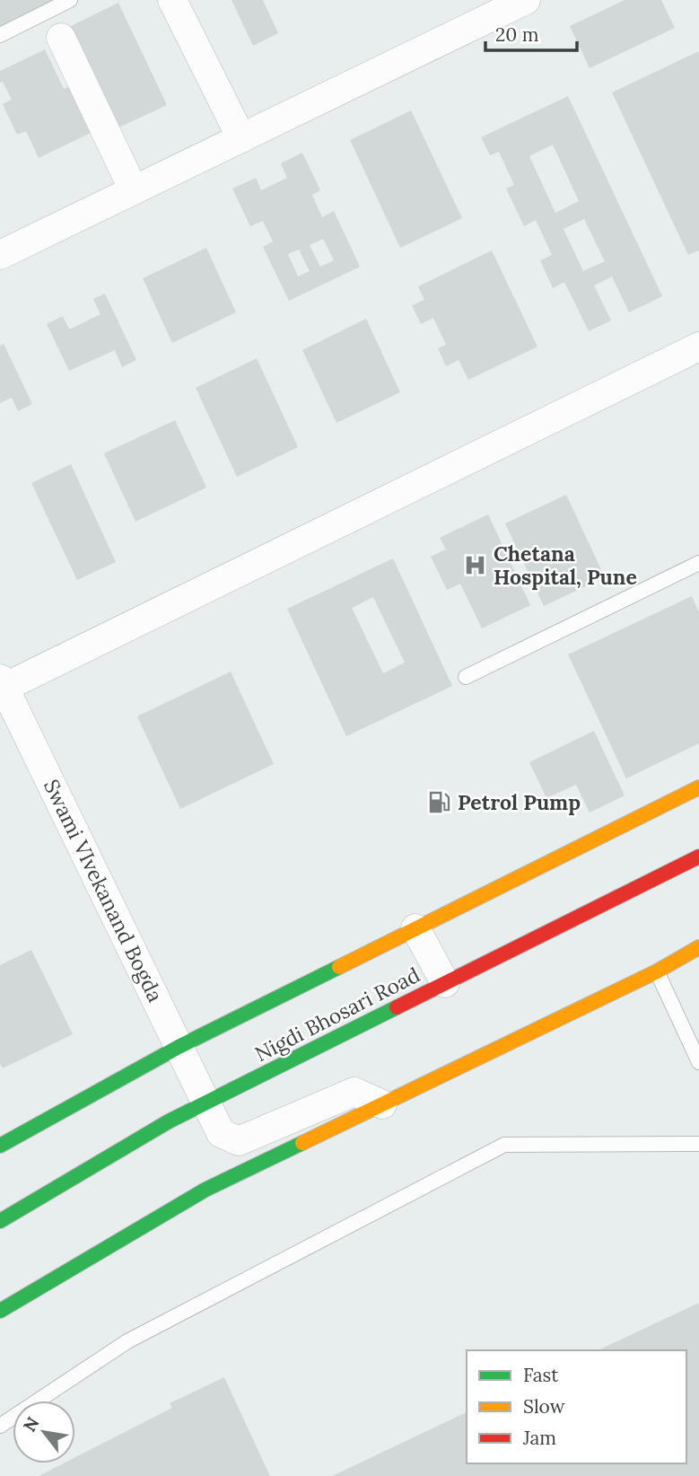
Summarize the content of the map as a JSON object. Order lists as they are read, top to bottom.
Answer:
{
  "streets": {
    "main road": ["Nigdi Bhosari Road"],
    "street": ["Swami VIvekanand Bogda"]
  },
  "crossings": [
    ["Swami VIvekanand Bogda", "Nigdi Bhosari Road"]
  ],
  "places": {
    "hospital": ["Chetana Hospital, Pune"],
    "fuel station": ["Petrol Pump"]
  },
  "legend": ["Fast", "Slow", "Jam"],
  "scale_bar": "20 m",
  "north": "top left"
}
